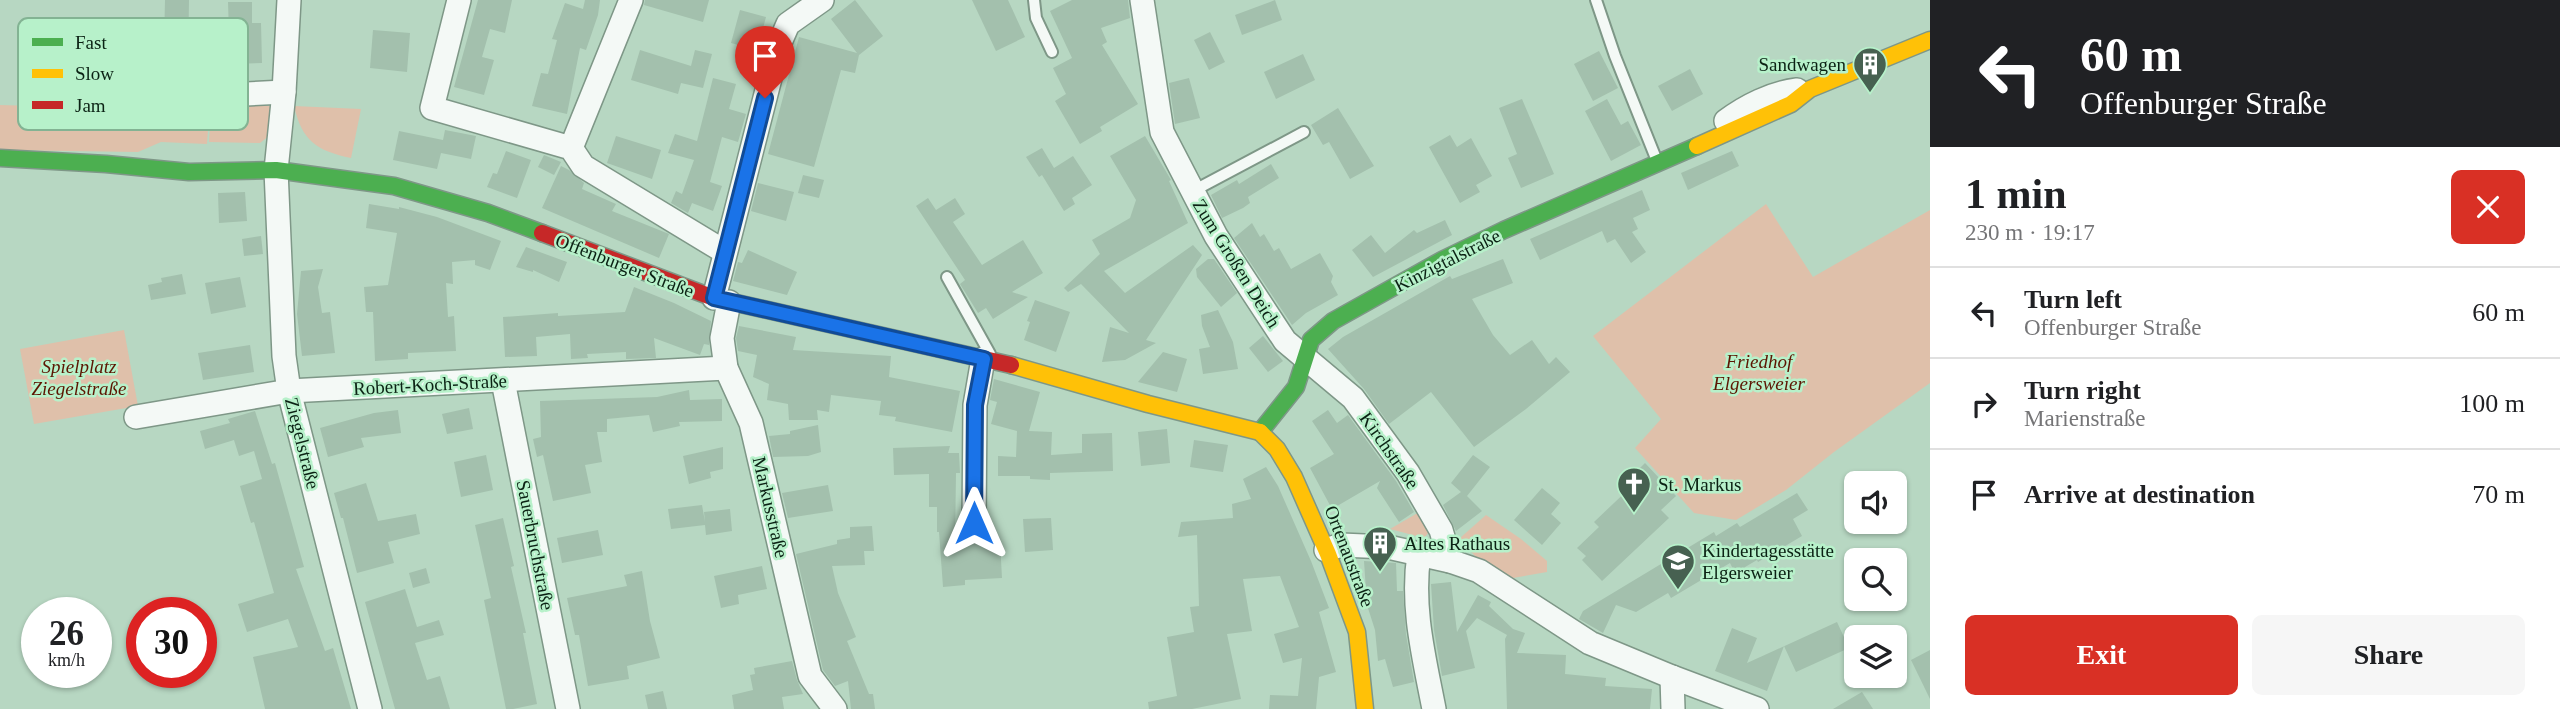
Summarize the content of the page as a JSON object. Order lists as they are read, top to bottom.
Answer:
{
  "streets": {
    "street": [
      "Kinzigtalstraße",
      "Zum Großen Deich",
      "Offenburger Straße",
      "Robert-Koch-Straße",
      "Ziegelstraße",
      "Kirchstraße",
      "Markusstraße",
      "Sauerbruchstraße",
      "Ortenaustraße"
    ]
  },
  "crossings": [
    ["Kinzigtalstraße", "Zum Großen Deich"],
    ["Kinzigtalstraße", "Offenburger Straße"],
    ["Kinzigtalstraße", "Kirchstraße"],
    ["Kinzigtalstraße", "Ortenaustraße"],
    ["Zum Großen Deich", "Kirchstraße"],
    ["Offenburger Straße", "Ziegelstraße"],
    ["Offenburger Straße", "Markusstraße"],
    ["Offenburger Straße", "Ortenaustraße"],
    ["Robert-Koch-Straße", "Ziegelstraße"],
    ["Robert-Koch-Straße", "Markusstraße"],
    ["Robert-Koch-Straße", "Sauerbruchstraße"]
  ],
  "parks": ["Friedhof Elgersweier", "Spielplatz Ziegelstraße"],
  "places": {
    "building": ["Sandwagen", "Altes Rathaus"],
    "church": ["St. Markus"],
    "school or university": ["Kindertagesstätte Elgersweier"]
  },
  "legend": ["Fast", "Slow", "Jam"],
  "page": {
    "turn": ["60 m", "Offenburger Straße"],
    "heading": ["1 min", "230 m · 19:17"],
    "list": [
      {
        "name": "Turn left",
        "note": "Offenburger Straße",
        "value": "60 m"
      },
      {
        "name": "Turn right",
        "note": "Marienstraße",
        "value": "100 m"
      },
      {
        "name": "Arrive at destination",
        "value": "70 m"
      }
    ],
    "speed": "26 km/h",
    "limit": "30",
    "buttons": ["Exit", "Share"]
  }
}
